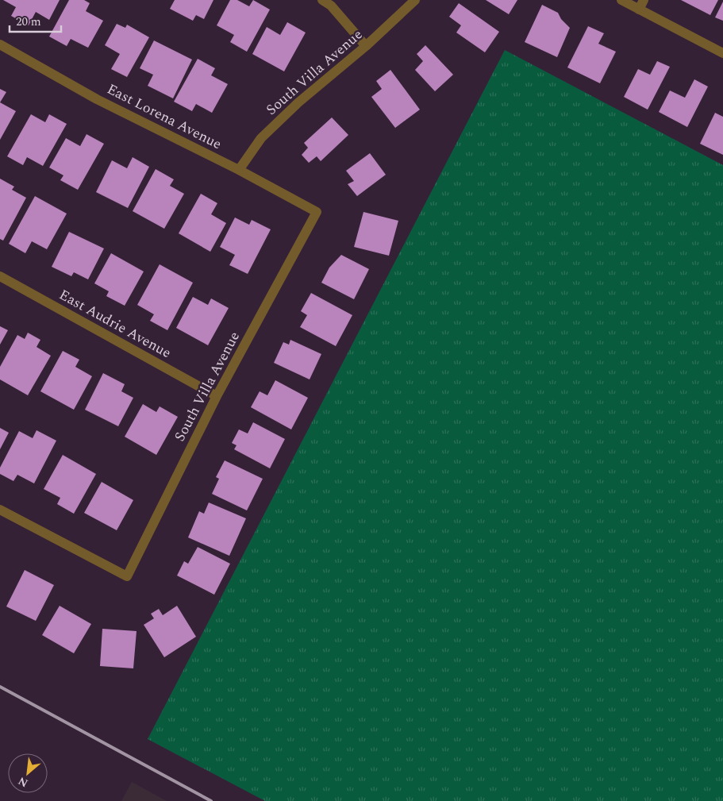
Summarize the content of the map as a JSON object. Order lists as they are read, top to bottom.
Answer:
{
  "streets": {
    "street": ["South Villa Avenue", "East Lorena Avenue", "East Audrie Avenue"]
  },
  "crossings": [
    ["South Villa Avenue", "East Lorena Avenue"],
    ["South Villa Avenue", "East Audrie Avenue"]
  ],
  "scale_bar": "20 m",
  "north": "bottom left"
}
